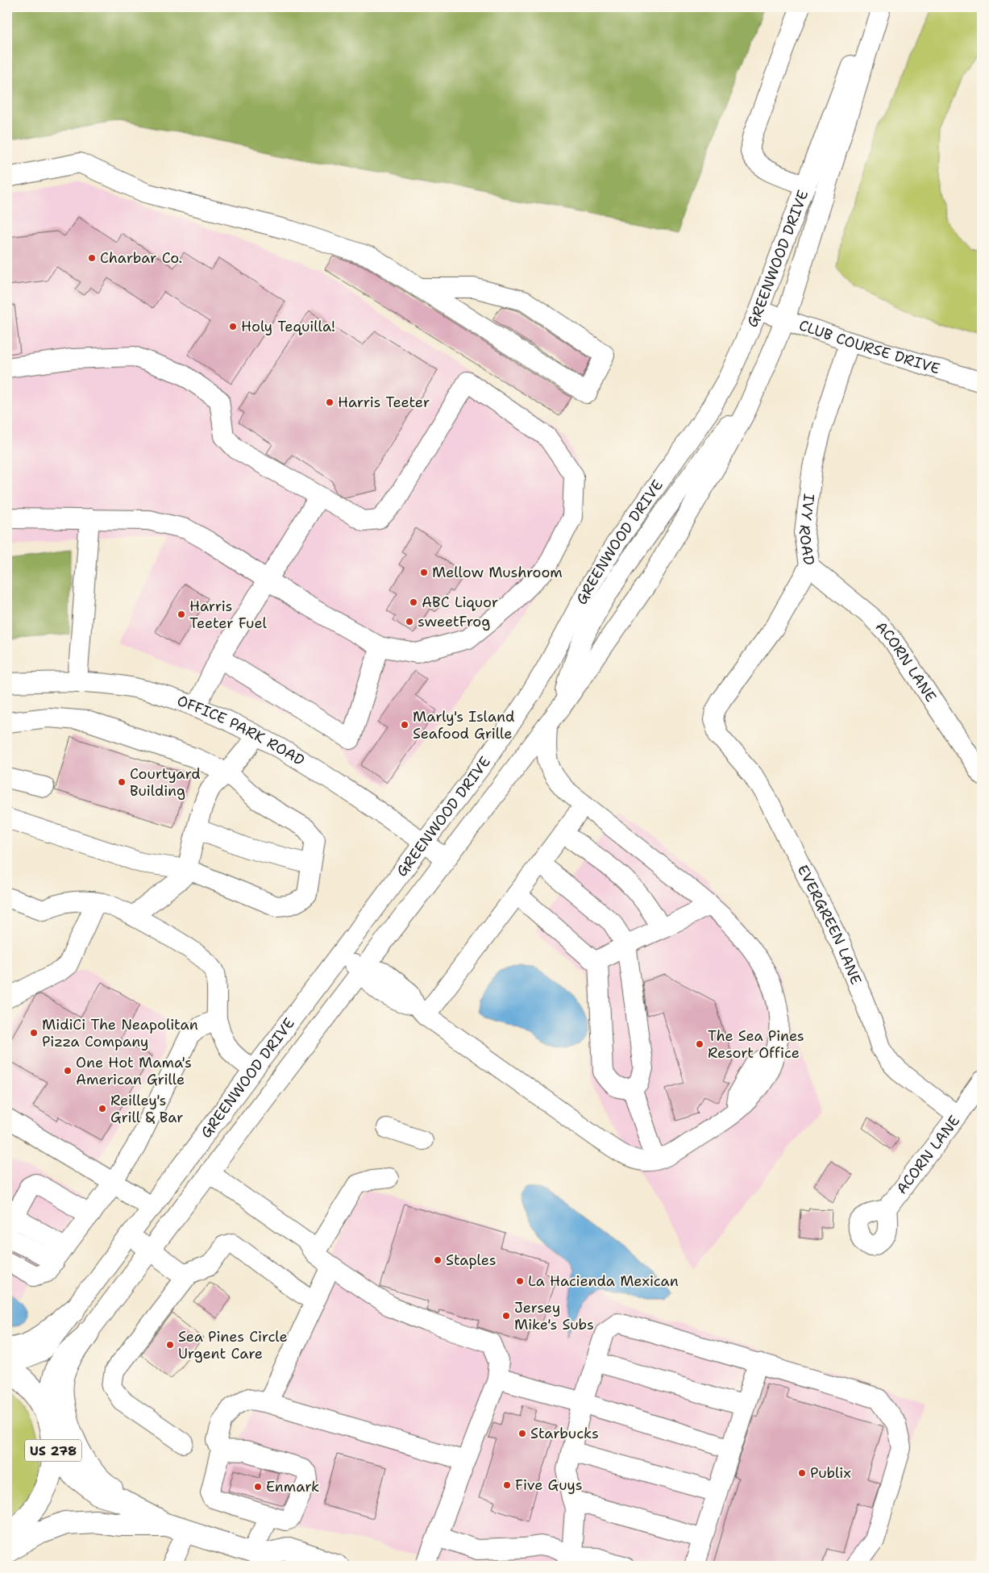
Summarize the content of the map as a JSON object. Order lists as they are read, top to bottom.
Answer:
{
  "streets": {
    "main road": ["US 278"],
    "street": [
      "GREENWOOD DRIVE",
      "CLUB COURSE DRIVE",
      "IVY ROAD",
      "ACORN LANE",
      "OFFICE PARK ROAD",
      "EVERGREEN LANE"
    ]
  },
  "crossings": [
    ["GREENWOOD DRIVE", "CLUB COURSE DRIVE"],
    ["GREENWOOD DRIVE", "OFFICE PARK ROAD"],
    ["GREENWOOD DRIVE", "US 278"],
    ["CLUB COURSE DRIVE", "IVY ROAD"],
    ["IVY ROAD", "ACORN LANE"],
    ["IVY ROAD", "EVERGREEN LANE"],
    ["ACORN LANE", "EVERGREEN LANE"]
  ],
  "places": [
    "Charbar Co.",
    "Holy Tequilla!",
    "Harris Teeter",
    "Mellow Mushroom",
    "ABC Liquor",
    "Harris Teeter Fuel",
    "sweetFrog",
    "Marly's Island Seafood Grille",
    "Courtyard Building",
    "MidiCi The Neapolitan Pizza Company",
    "The Sea Pines Resort Office",
    "One Hot Mama's American Grille",
    "Reilley's Grill & Bar",
    "Staples",
    "La Hacienda Mexican",
    "Jersey Mike's Subs",
    "Sea Pines Circle Urgent Care",
    "Starbucks",
    "Publix",
    "Five Guys",
    "Enmark"
  ]
}
